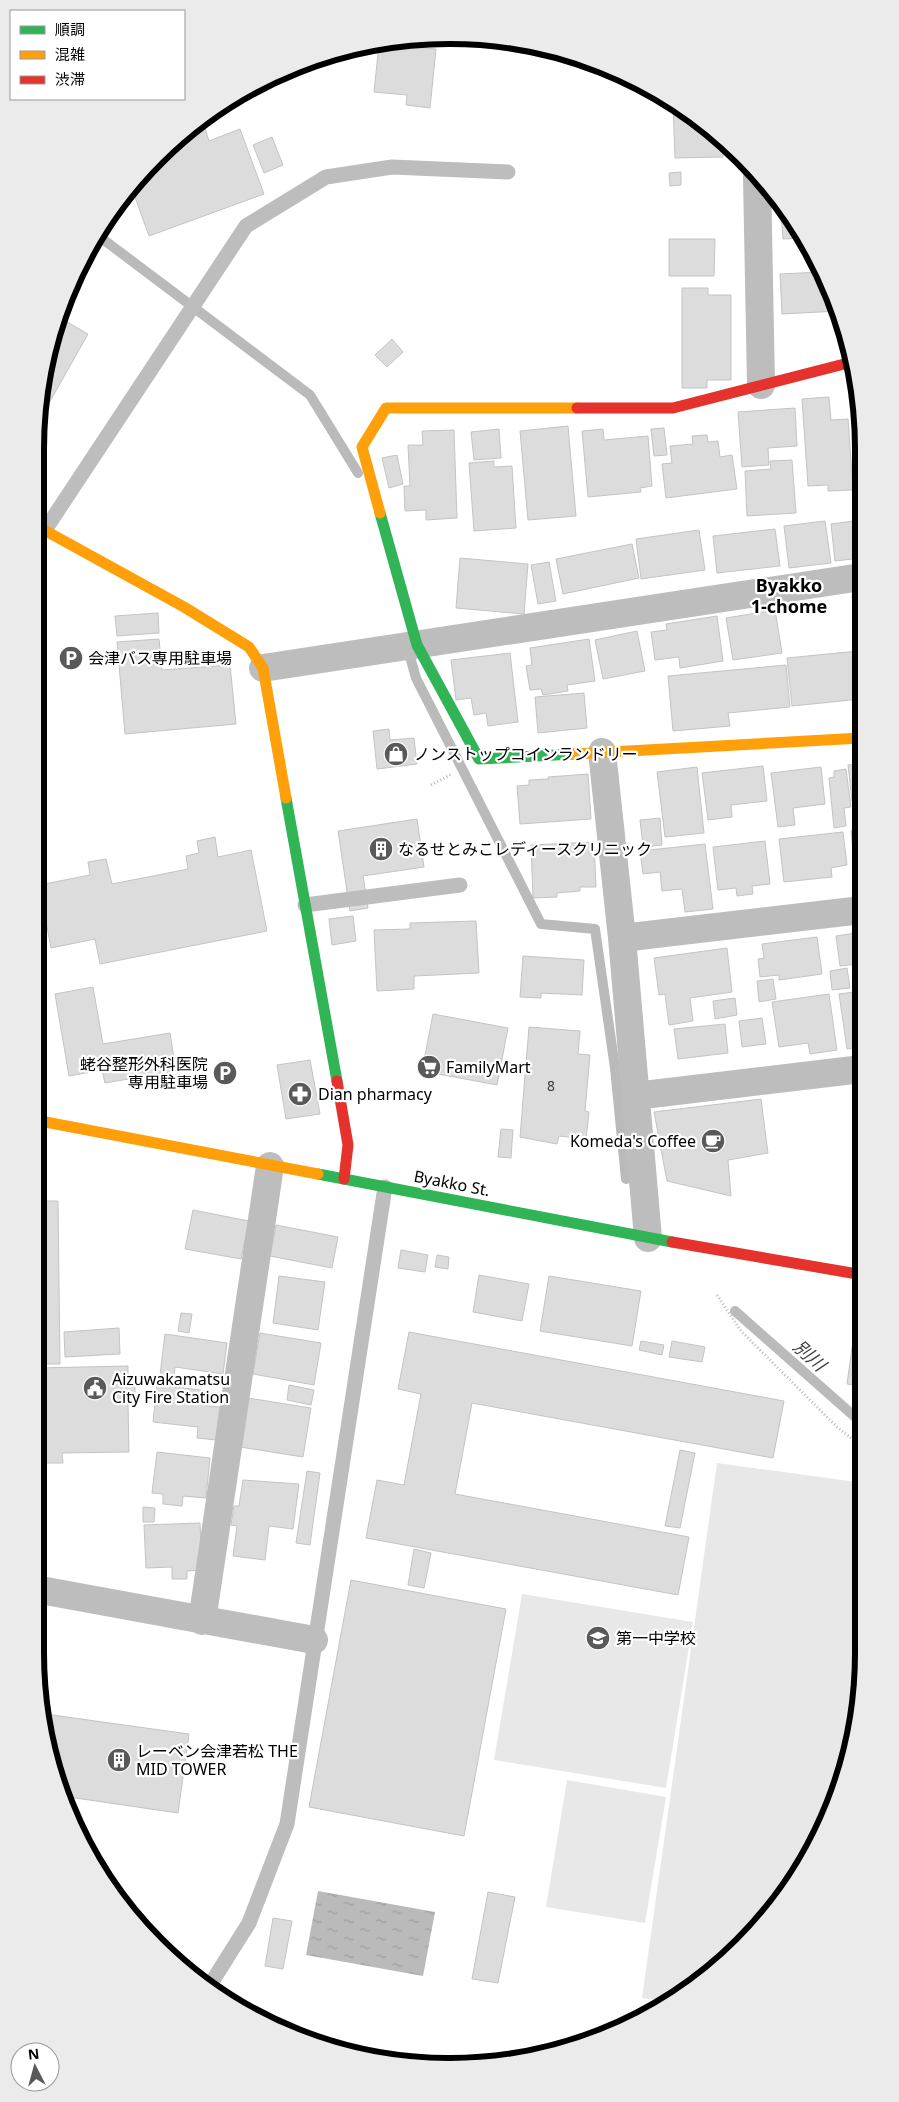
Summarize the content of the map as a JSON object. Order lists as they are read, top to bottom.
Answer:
{
  "streets": {
    "street": ["Byakko St."]
  },
  "districts": ["Byakko 1-chome"],
  "water": ["別川"],
  "places": {
    "parking": ["会津バス専用駐車場", "蛯谷整形外科医院 専用駐車場"],
    "shop": ["ノンストップコインランドリー"],
    "building": ["なるせとみこレディースクリニック", "レーベン会津若松 THE MID TOWER"],
    "supermarket": ["FamilyMart"],
    "pharmacy": ["Dian pharmacy"],
    "cafe": ["Komeda's Coffee"],
    "public building": ["Aizuwakamatsu City Fire Station"],
    "school or university": ["第一中学校"]
  },
  "house_numbers": ["8"],
  "legend": ["順調", "混雑", "渋滞"],
  "north": "top"
}
